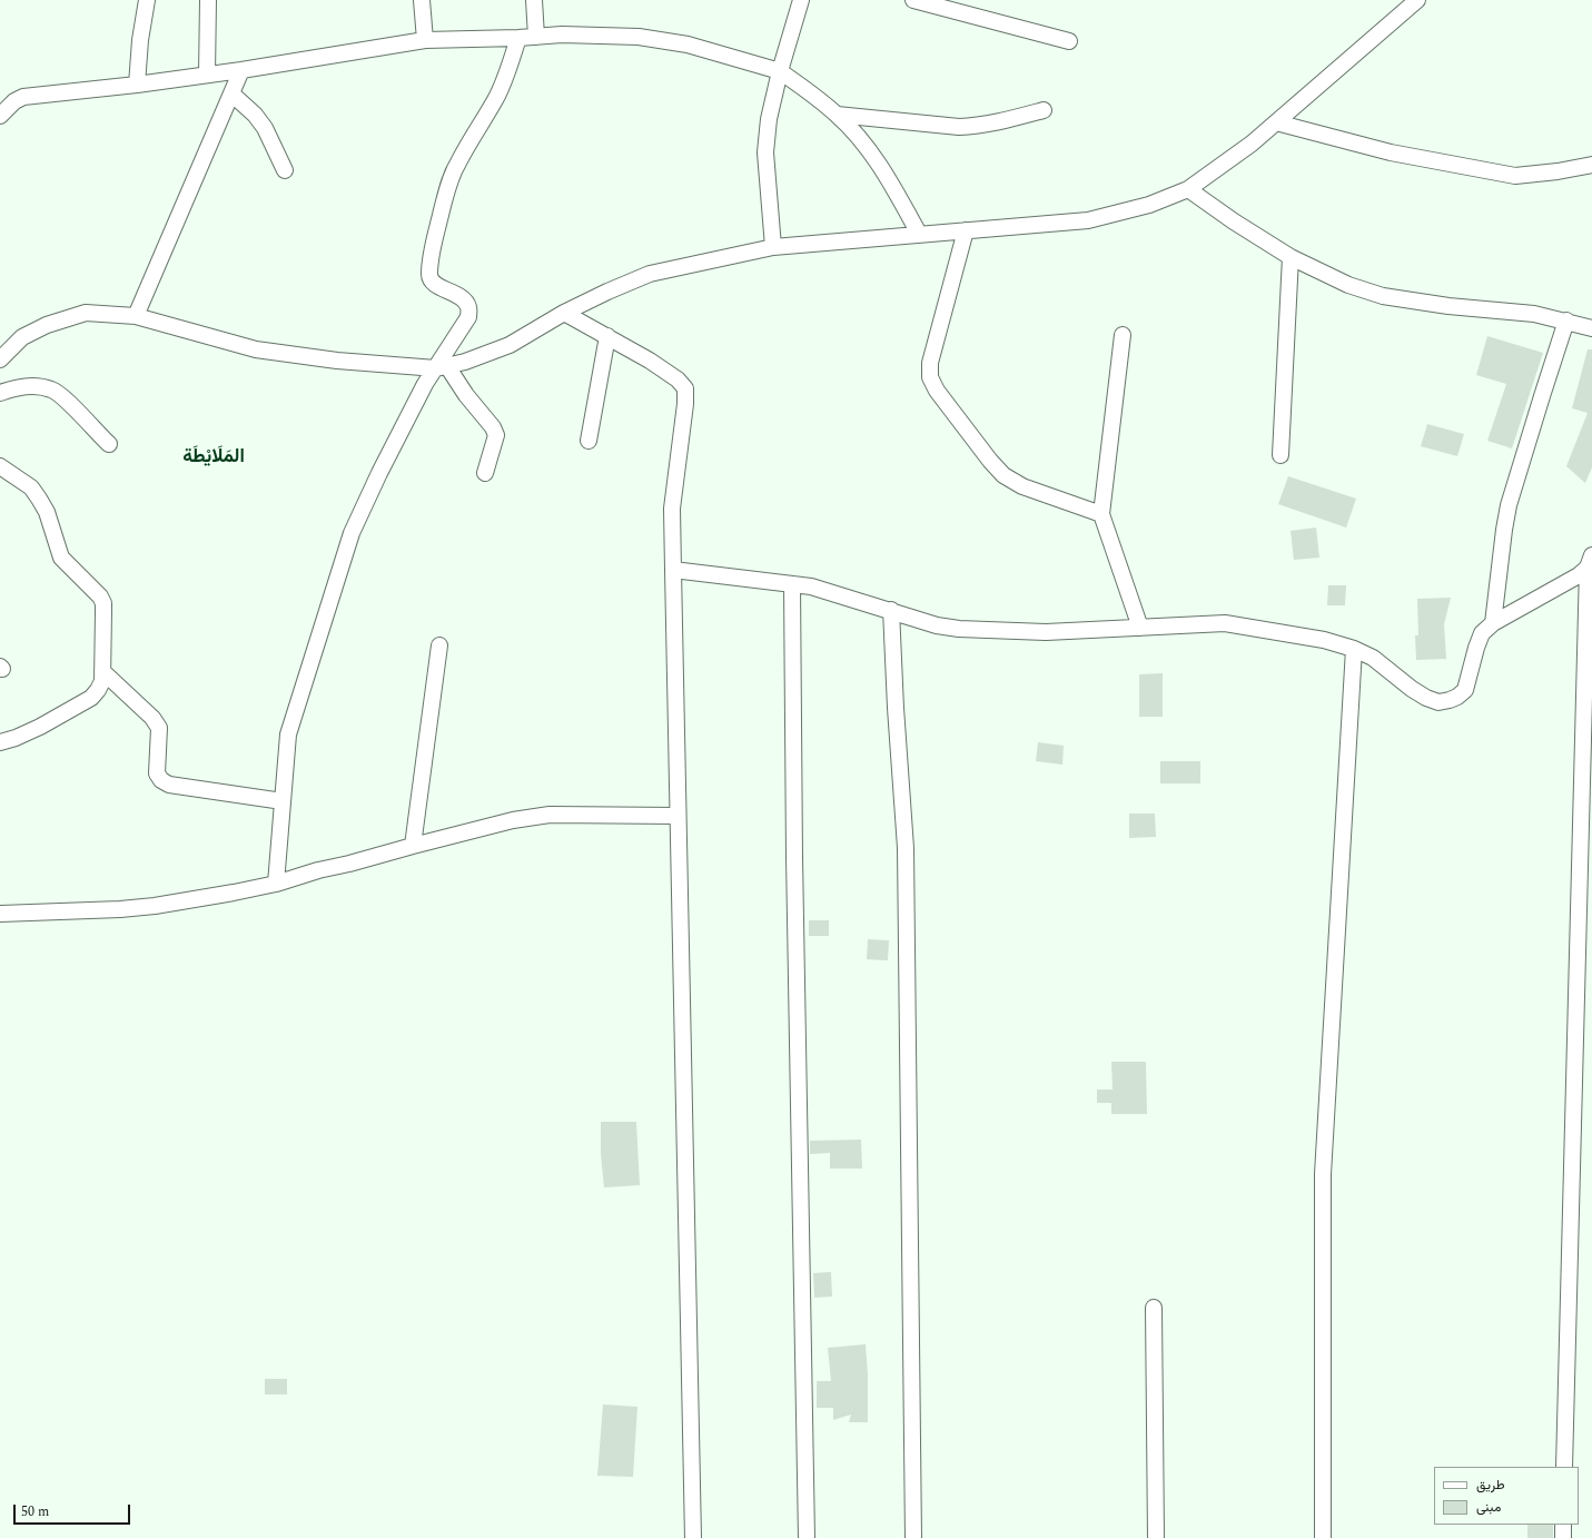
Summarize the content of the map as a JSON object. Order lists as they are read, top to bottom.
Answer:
{
  "districts": ["المَلَايْطَة"],
  "legend": ["طريق", "مبنى"],
  "scale_bar": "50 m"
}
